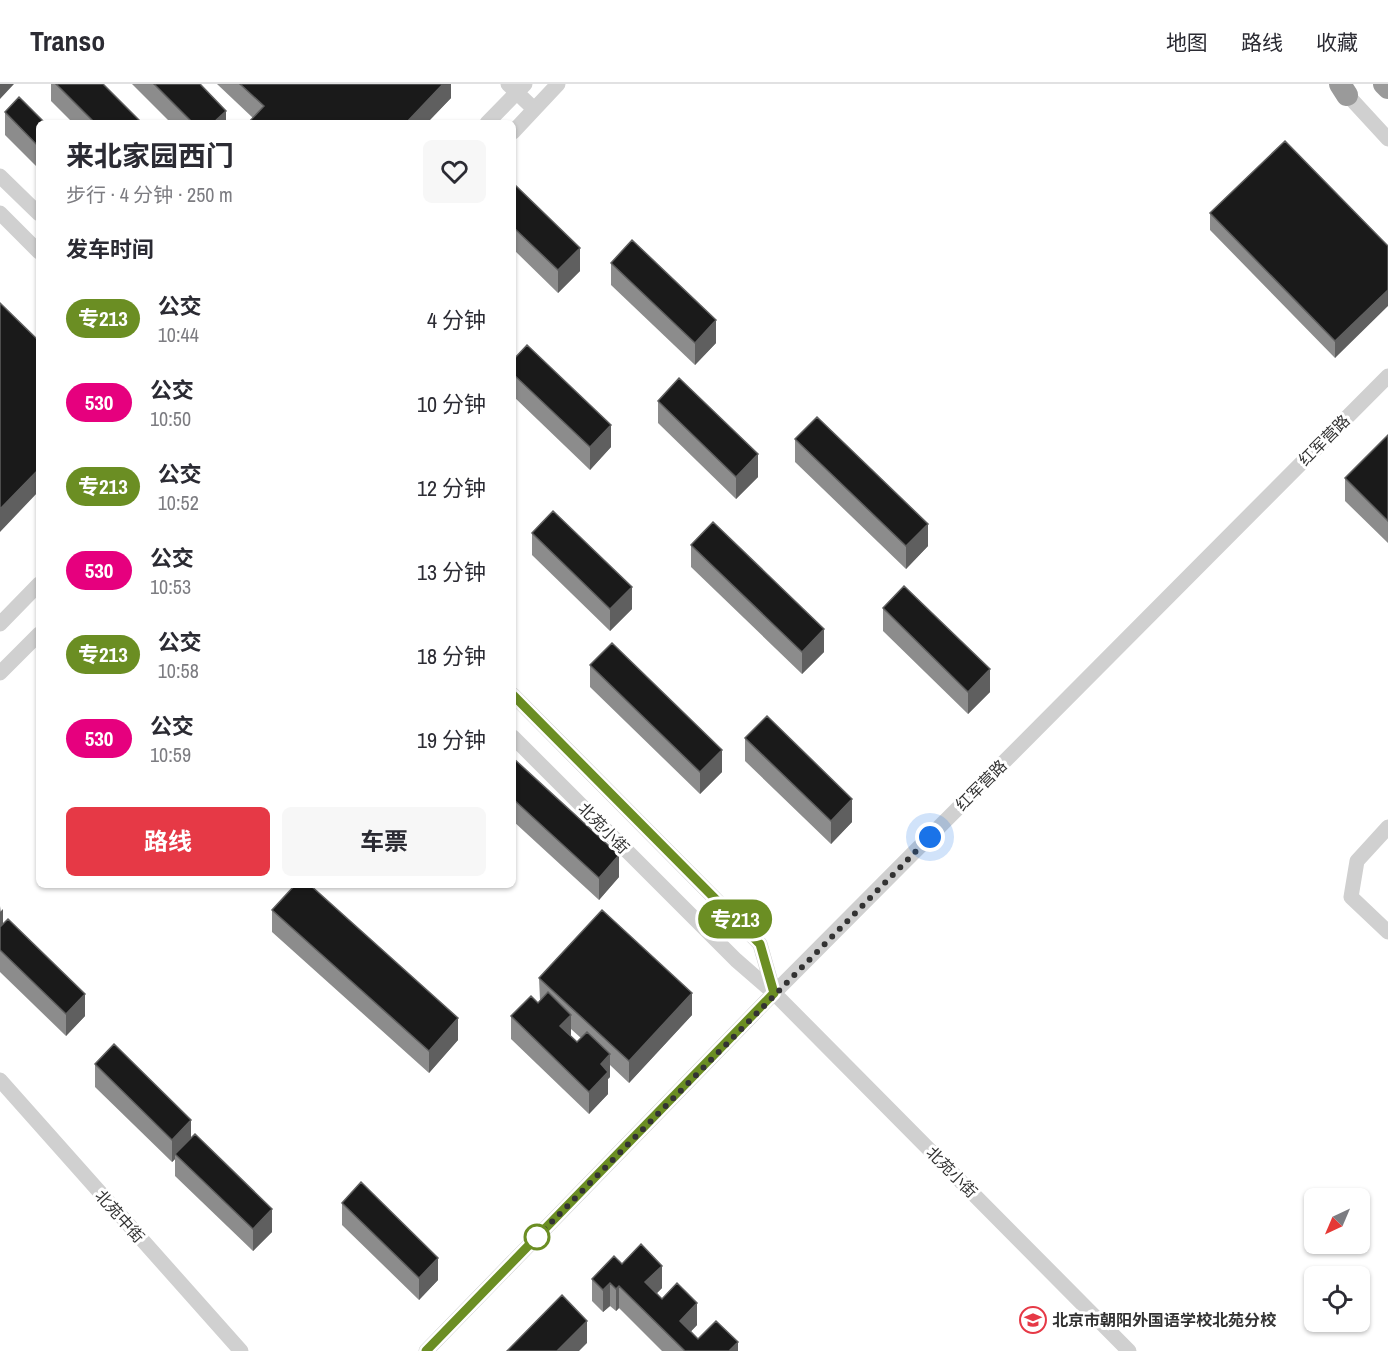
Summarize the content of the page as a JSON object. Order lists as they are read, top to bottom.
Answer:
{
  "streets": {
    "street": ["红军营路", "北苑小街", "北苑中街"]
  },
  "crossings": [
    ["红军营路", "北苑小街"]
  ],
  "places": {
    "school or university": ["北京市朝阳外国语学校北苑分校"]
  },
  "lines": ["bus line 专213"],
  "north": "bottom left",
  "page": {
    "header": "Transo",
    "nav": ["地图", "路线", "收藏"],
    "on_map": "专213",
    "heading": [
      ["来北家园西门", "步行 · 4 分钟 · 250 m"],
      "发车时间"
    ],
    "list": [
      {
        "mark": "专213",
        "name": "公交",
        "note": "10:44",
        "value": "4 分钟"
      },
      {
        "mark": "530",
        "name": "公交",
        "note": "10:50",
        "value": "10 分钟"
      },
      {
        "mark": "专213",
        "name": "公交",
        "note": "10:52",
        "value": "12 分钟"
      },
      {
        "mark": "530",
        "name": "公交",
        "note": "10:53",
        "value": "13 分钟"
      },
      {
        "mark": "专213",
        "name": "公交",
        "note": "10:58",
        "value": "18 分钟"
      },
      {
        "mark": "530",
        "name": "公交",
        "note": "10:59",
        "value": "19 分钟"
      }
    ],
    "buttons": ["路线", "车票"]
  }
}
